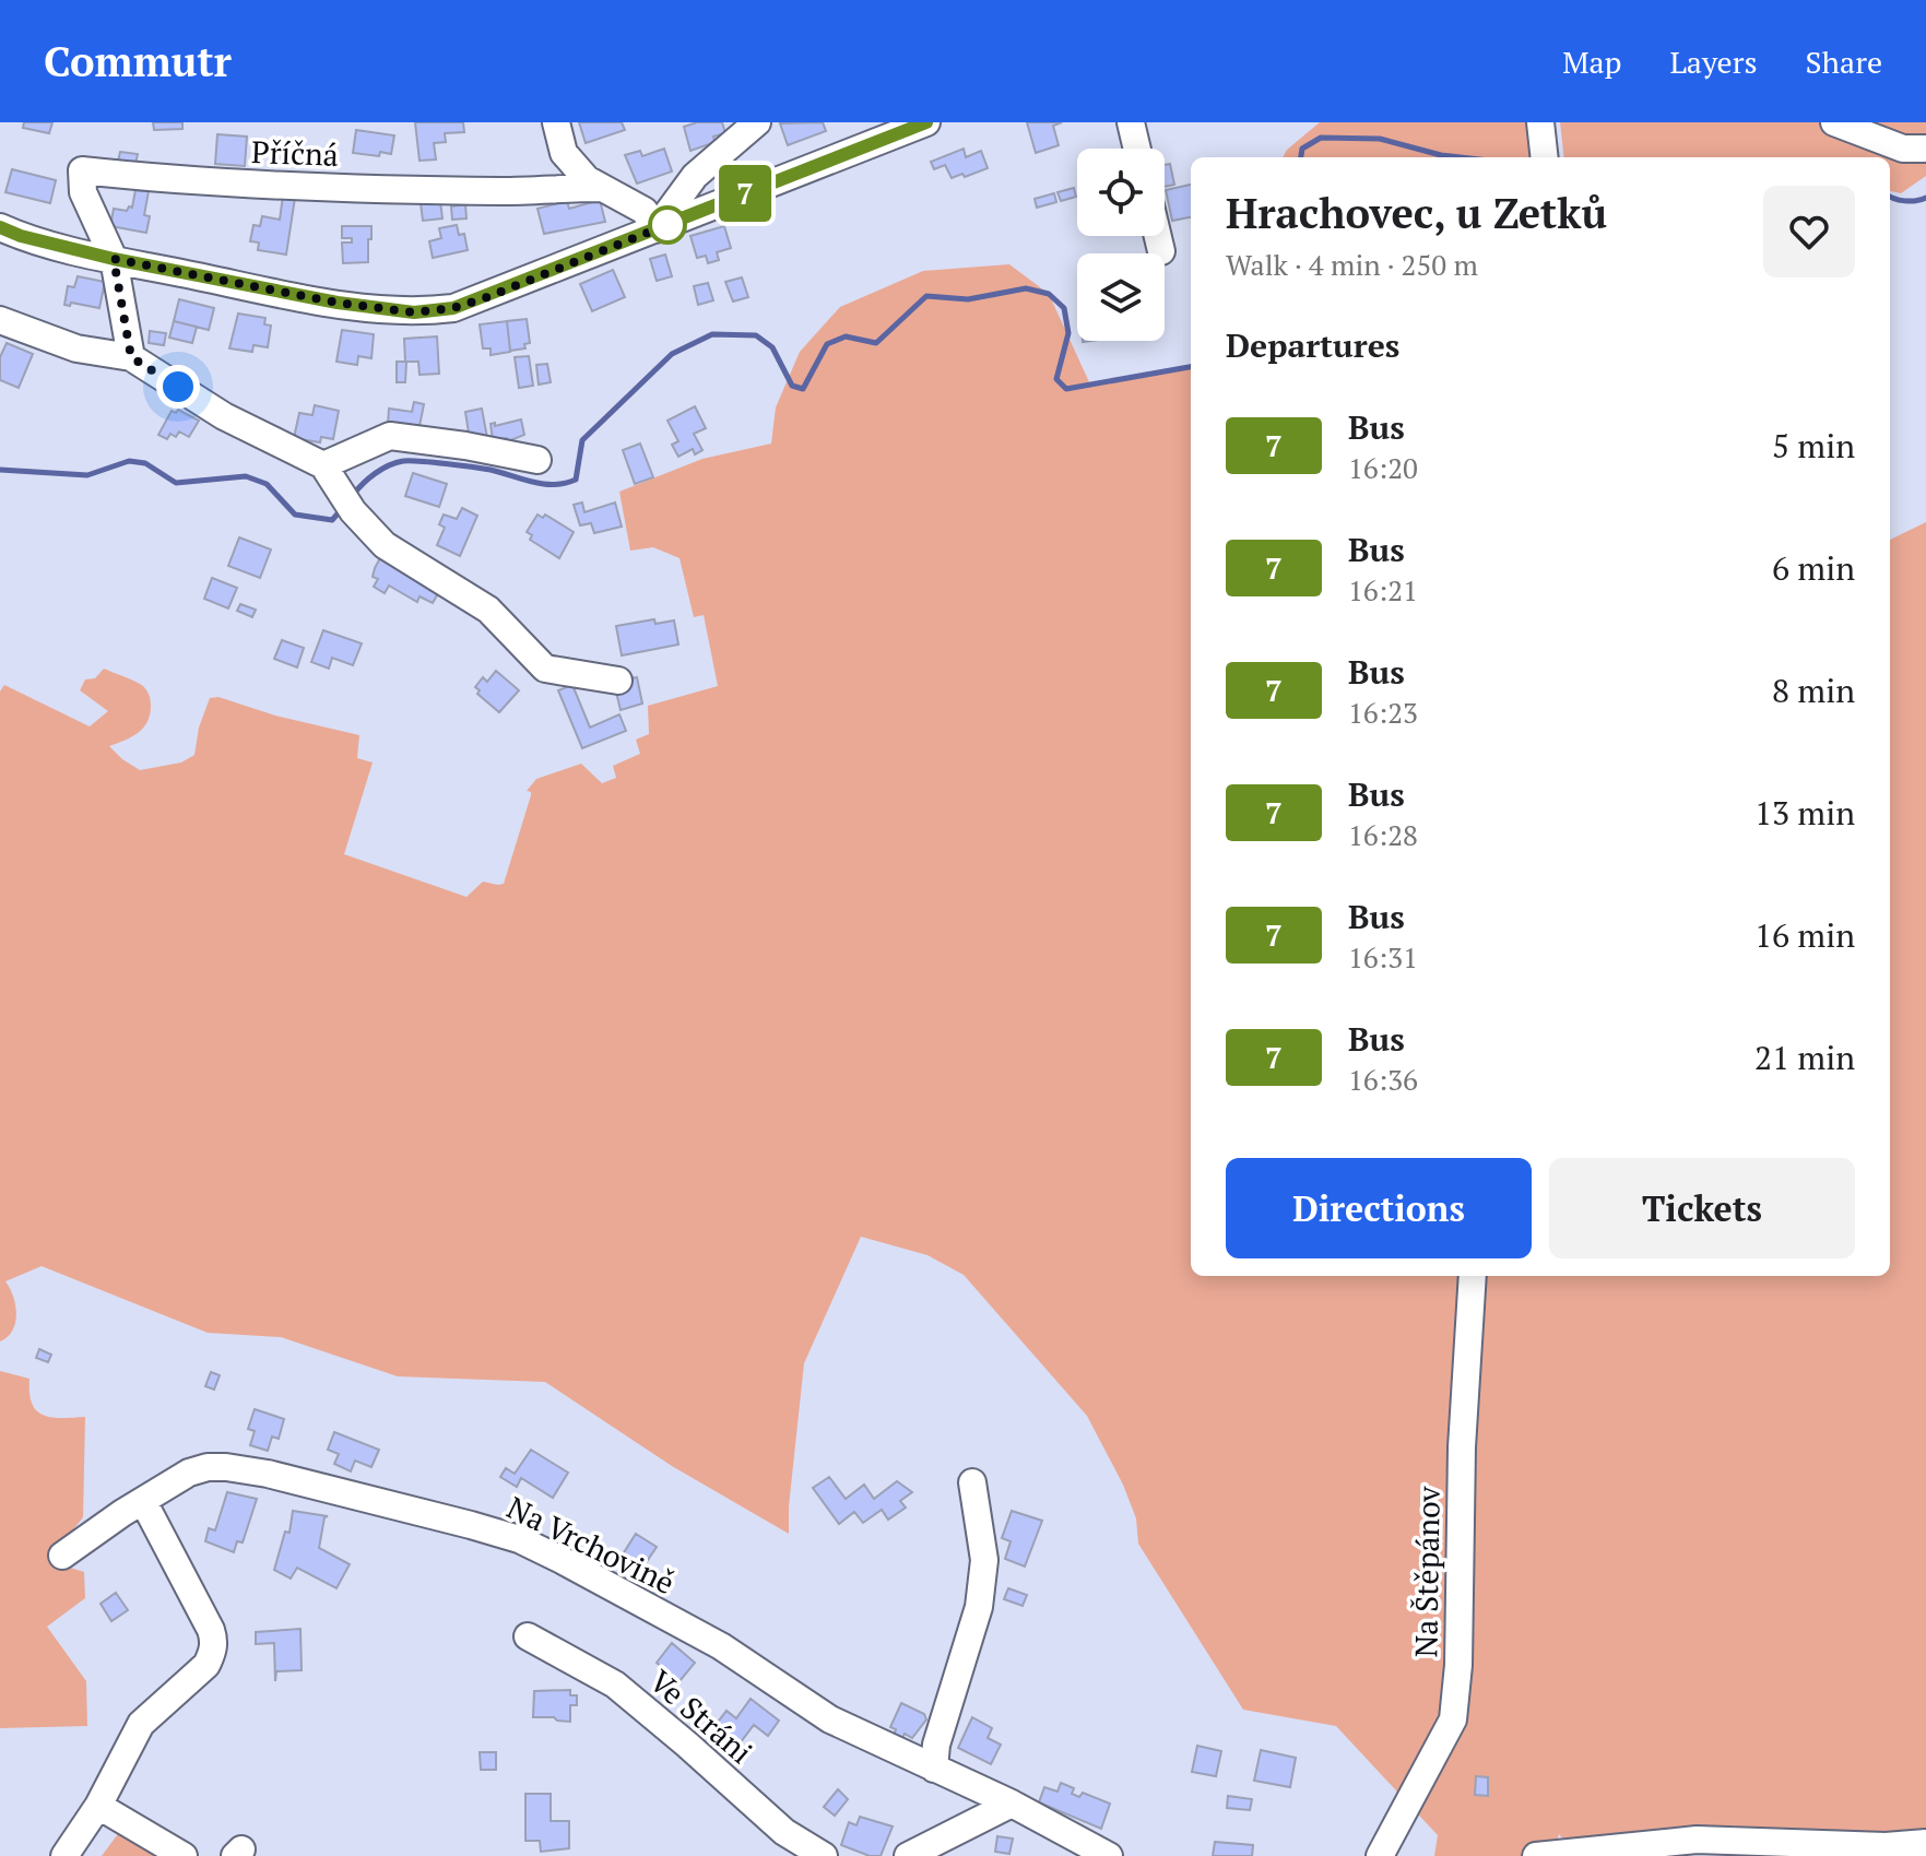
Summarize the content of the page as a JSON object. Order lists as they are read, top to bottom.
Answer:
{
  "streets": {
    "street": [
      "Příčná",
      "Na Vrchovině",
      "Na Štěpánov",
      "Ve Stráni"
    ]
  },
  "lines": ["bus line 7"],
  "page": {
    "header": "Commutr",
    "nav": ["Map", "Layers", "Share"],
    "on_map": "7",
    "heading": [
      ["Hrachovec, u Zetků", "Walk · 4 min · 250 m"],
      "Departures"
    ],
    "list": [
      {
        "mark": "7",
        "name": "Bus",
        "note": "16:20",
        "value": "5 min"
      },
      {
        "mark": "7",
        "name": "Bus",
        "note": "16:21",
        "value": "6 min"
      },
      {
        "mark": "7",
        "name": "Bus",
        "note": "16:23",
        "value": "8 min"
      },
      {
        "mark": "7",
        "name": "Bus",
        "note": "16:28",
        "value": "13 min"
      },
      {
        "mark": "7",
        "name": "Bus",
        "note": "16:31",
        "value": "16 min"
      },
      {
        "mark": "7",
        "name": "Bus",
        "note": "16:36",
        "value": "21 min"
      }
    ],
    "buttons": ["Directions", "Tickets"]
  }
}
